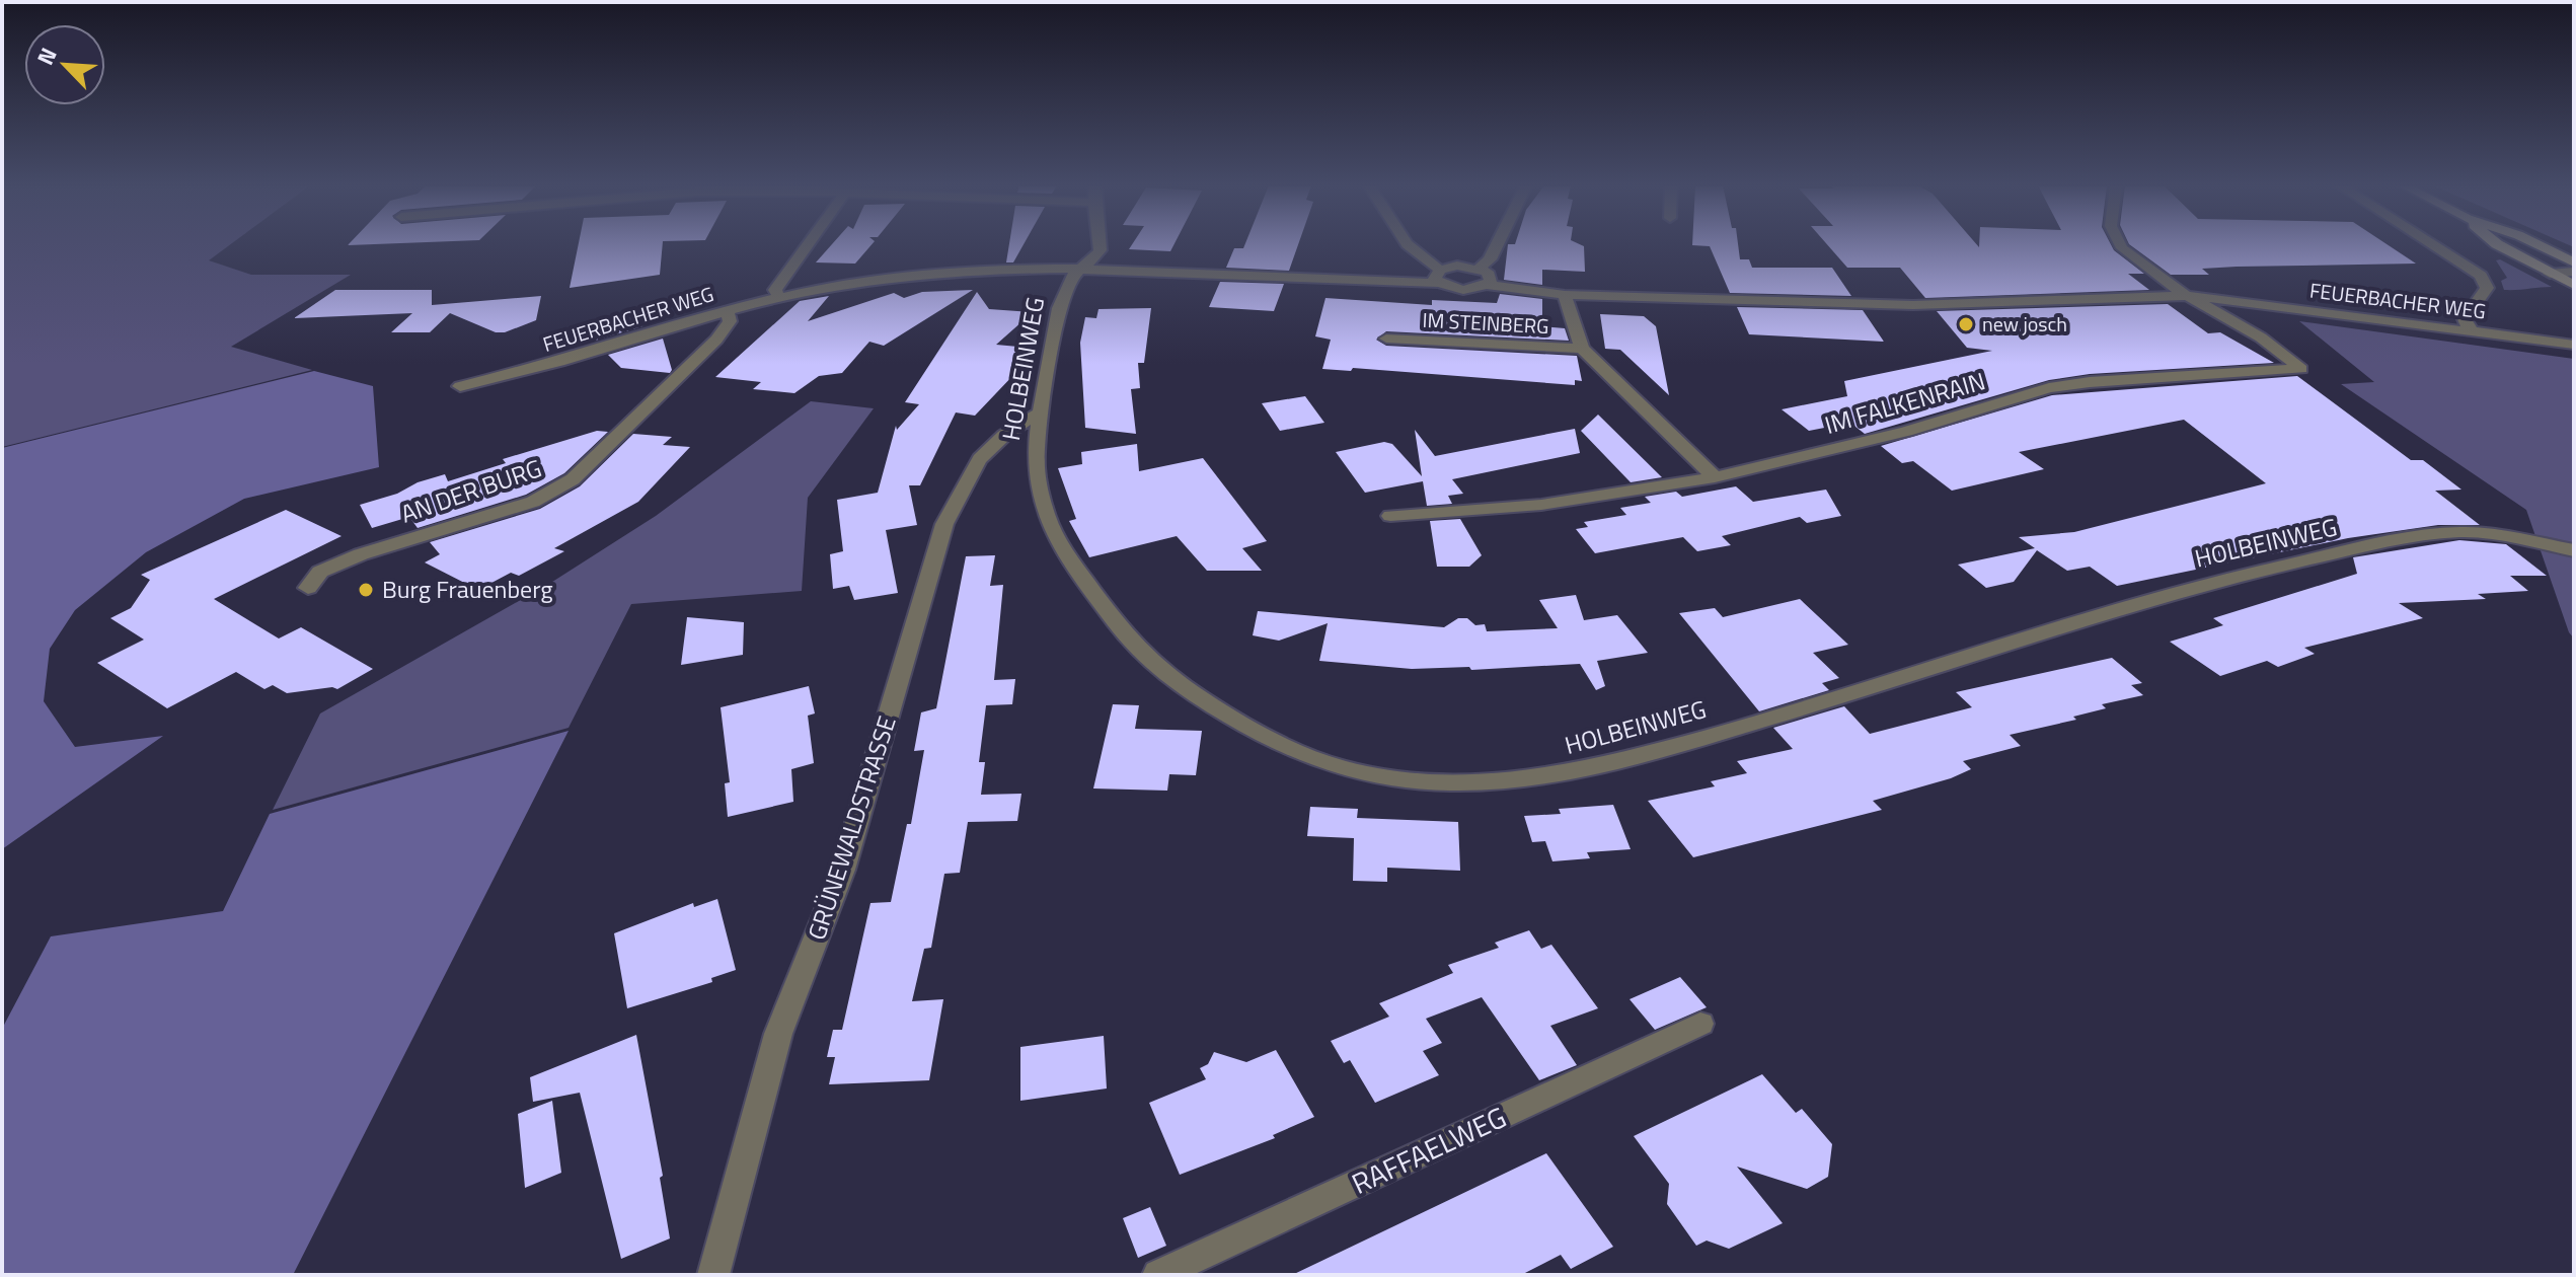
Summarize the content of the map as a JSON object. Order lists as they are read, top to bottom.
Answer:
{
  "streets": {
    "street": [
      "FEUERBACHER WEG",
      "IM STEINBERG",
      "HOLBEINWEG",
      "IM FALKENRAIN",
      "AN DER BURG",
      "GRÜNEWALDSTRASSE",
      "RAFFAELWEG"
    ]
  },
  "crossings": [
    ["FEUERBACHER WEG", "IM STEINBERG"],
    ["FEUERBACHER WEG", "HOLBEINWEG"],
    ["FEUERBACHER WEG", "IM FALKENRAIN"],
    ["FEUERBACHER WEG", "AN DER BURG"],
    ["IM STEINBERG", "IM FALKENRAIN"],
    ["HOLBEINWEG", "GRÜNEWALDSTRASSE"]
  ],
  "places": ["new josch", "Burg Frauenberg"],
  "north": "top left"
}
